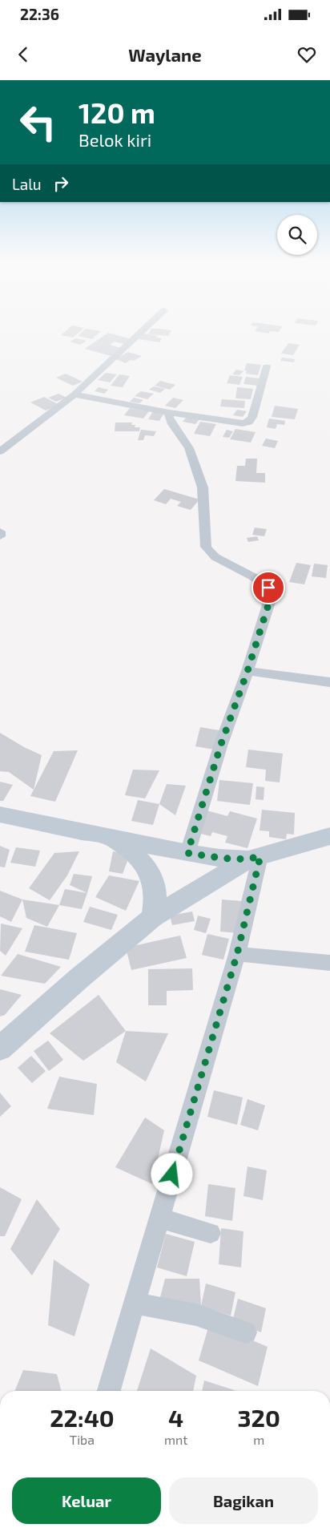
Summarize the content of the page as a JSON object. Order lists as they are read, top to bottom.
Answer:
{
  "page": {
    "status": "22:36",
    "header": "Waylane",
    "turn": ["120 m", "Belok kiri"],
    "then": "Lalu",
    "eta": [
      "22:40",
      "Tiba",
      "4",
      "mnt",
      "320",
      "m"
    ],
    "buttons": ["Keluar", "Bagikan"]
  }
}
